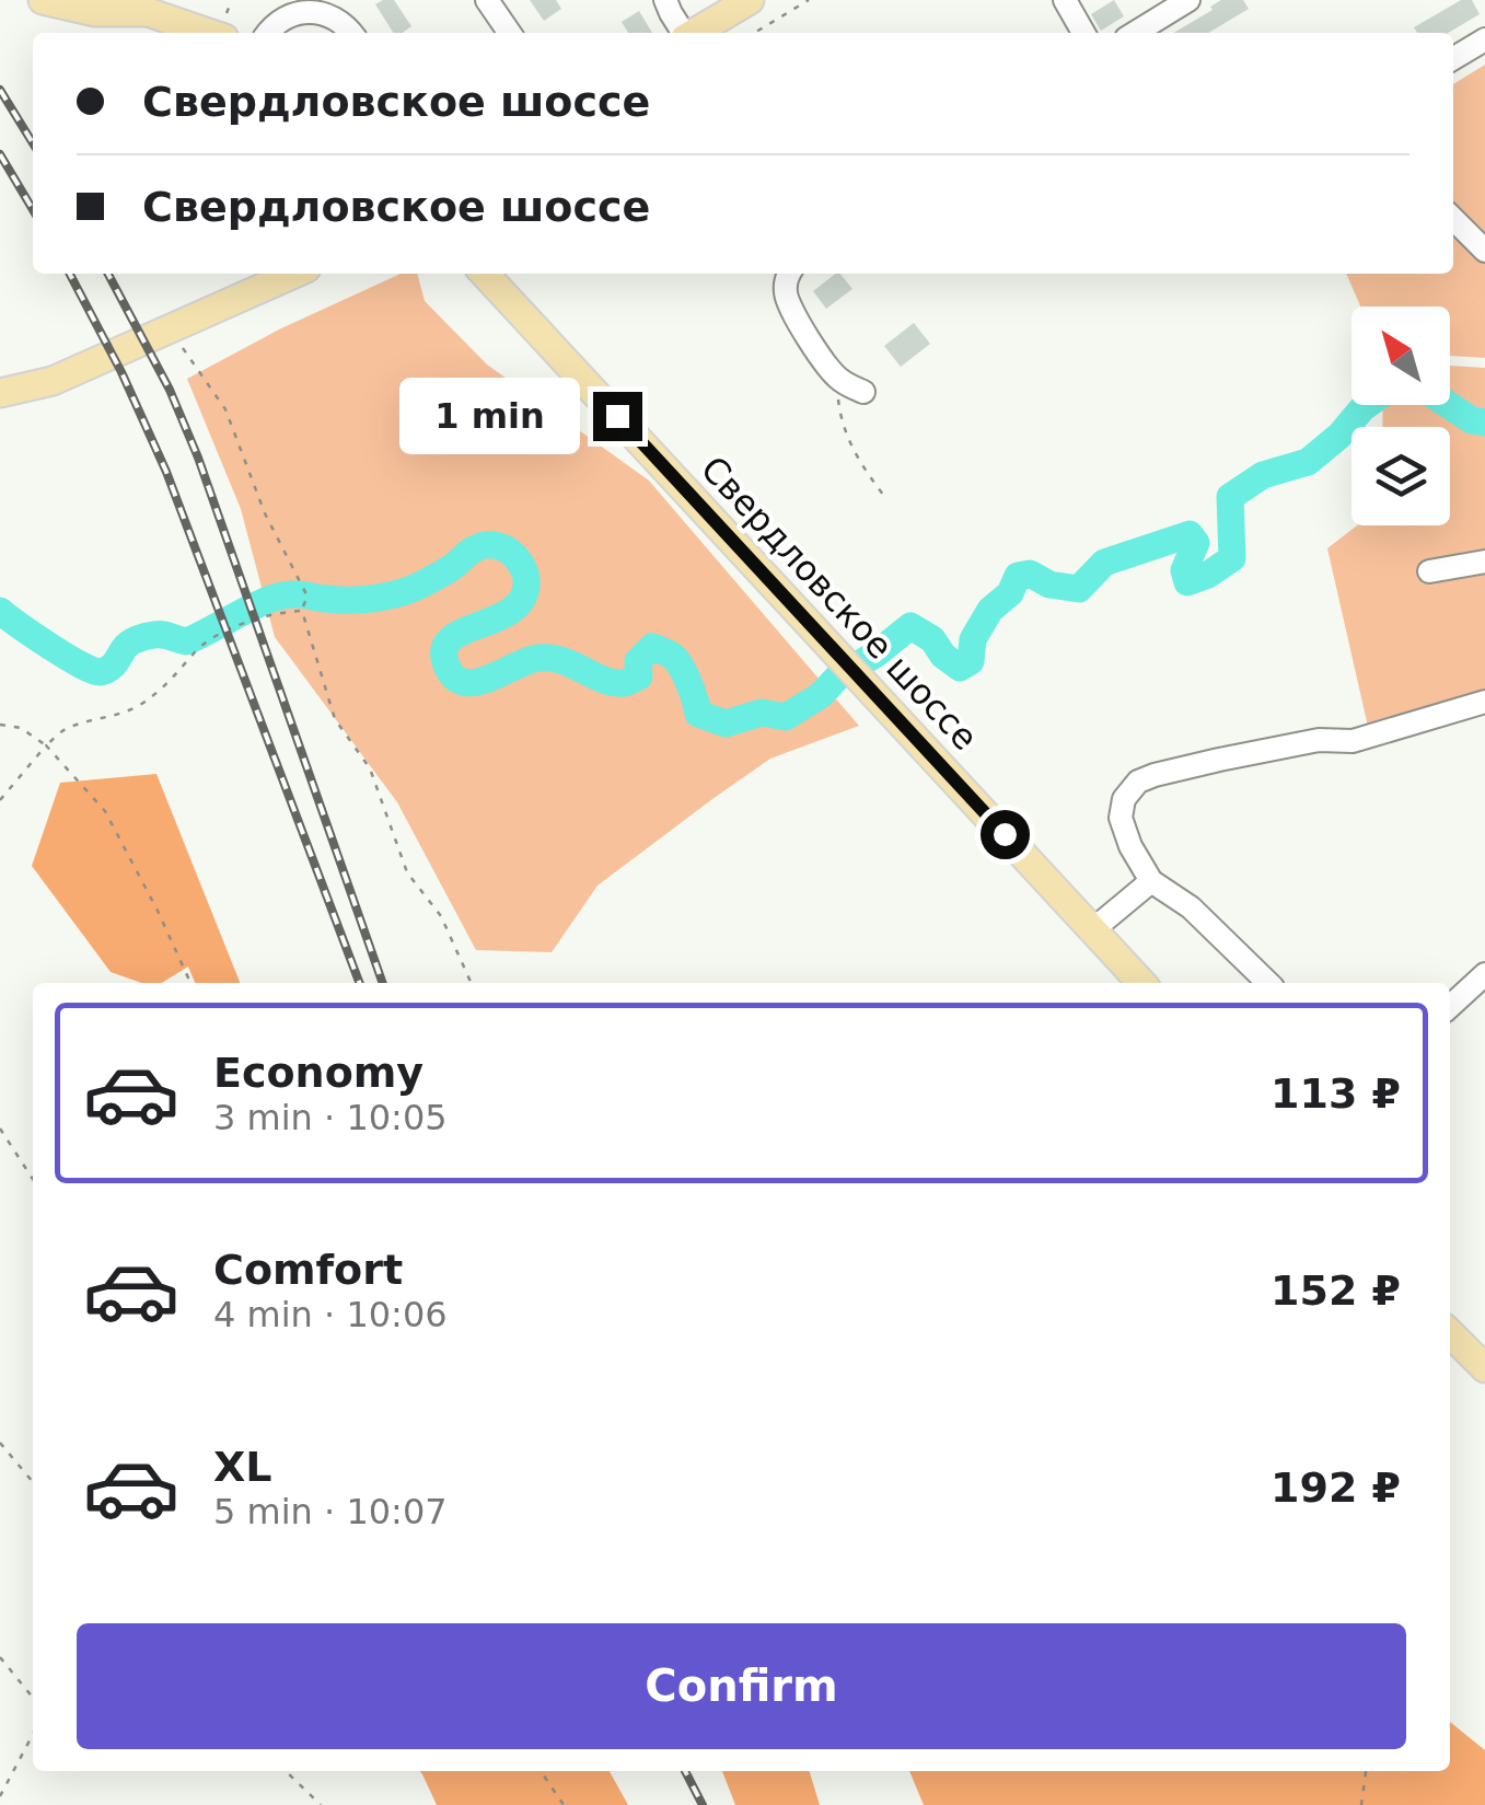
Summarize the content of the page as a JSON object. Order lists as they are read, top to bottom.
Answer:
{
  "streets": {
    "main road": ["Свердловское шоссе"]
  },
  "north": "top left",
  "page": {
    "banner": ["Свердловское шоссе", "Свердловское шоссе"],
    "bubble": "1 min",
    "list": [
      {
        "name": "Economy",
        "note": "3 min · 10:05",
        "value": "113 ₽"
      },
      {
        "name": "Comfort",
        "note": "4 min · 10:06",
        "value": "152 ₽"
      },
      {
        "name": "XL",
        "note": "5 min · 10:07",
        "value": "192 ₽"
      }
    ],
    "buttons": "Confirm"
  }
}
